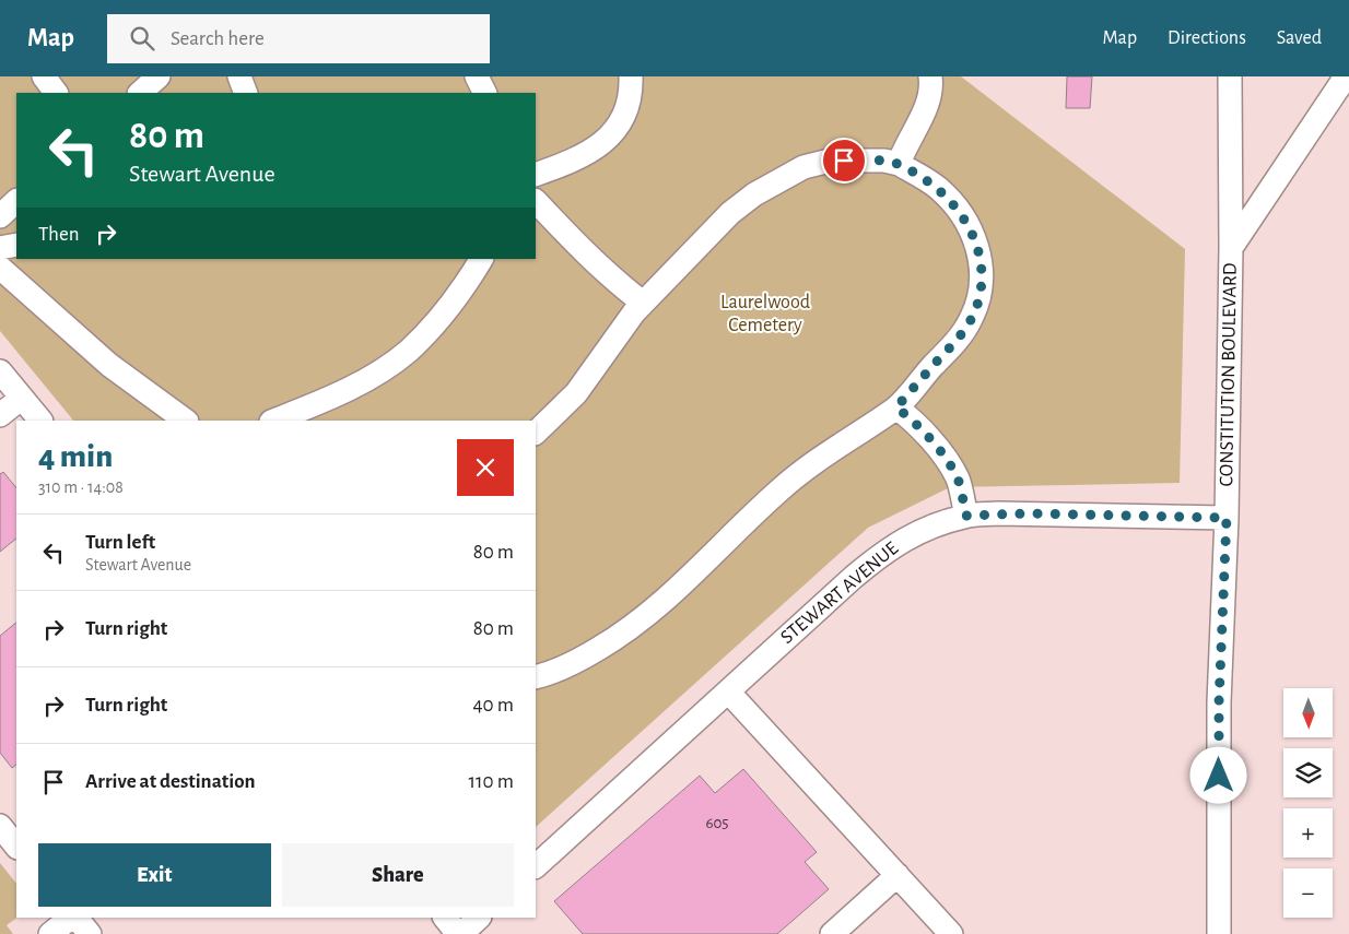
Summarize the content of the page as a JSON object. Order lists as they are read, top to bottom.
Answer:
{
  "streets": {
    "street": ["CONSTITUTION BOULEVARD", "STEWART AVENUE"]
  },
  "crossings": [
    ["CONSTITUTION BOULEVARD", "STEWART AVENUE"]
  ],
  "parks": ["Laurelwood Cemetery"],
  "house_numbers": ["605"],
  "north": "bottom",
  "page": {
    "header": "Map",
    "search": "Search here",
    "nav": ["Map", "Directions", "Saved"],
    "turn": ["80 m", "Stewart Avenue"],
    "then": "Then",
    "heading": ["4 min", "310 m · 14:08"],
    "list": [
      {
        "name": "Turn left",
        "note": "Stewart Avenue",
        "value": "80 m"
      },
      {
        "name": "Turn right",
        "value": "80 m"
      },
      {
        "name": "Turn right",
        "value": "40 m"
      },
      {
        "name": "Arrive at destination",
        "value": "110 m"
      }
    ],
    "map_buttons": ["+", "−"],
    "buttons": ["Exit", "Share"]
  }
}
